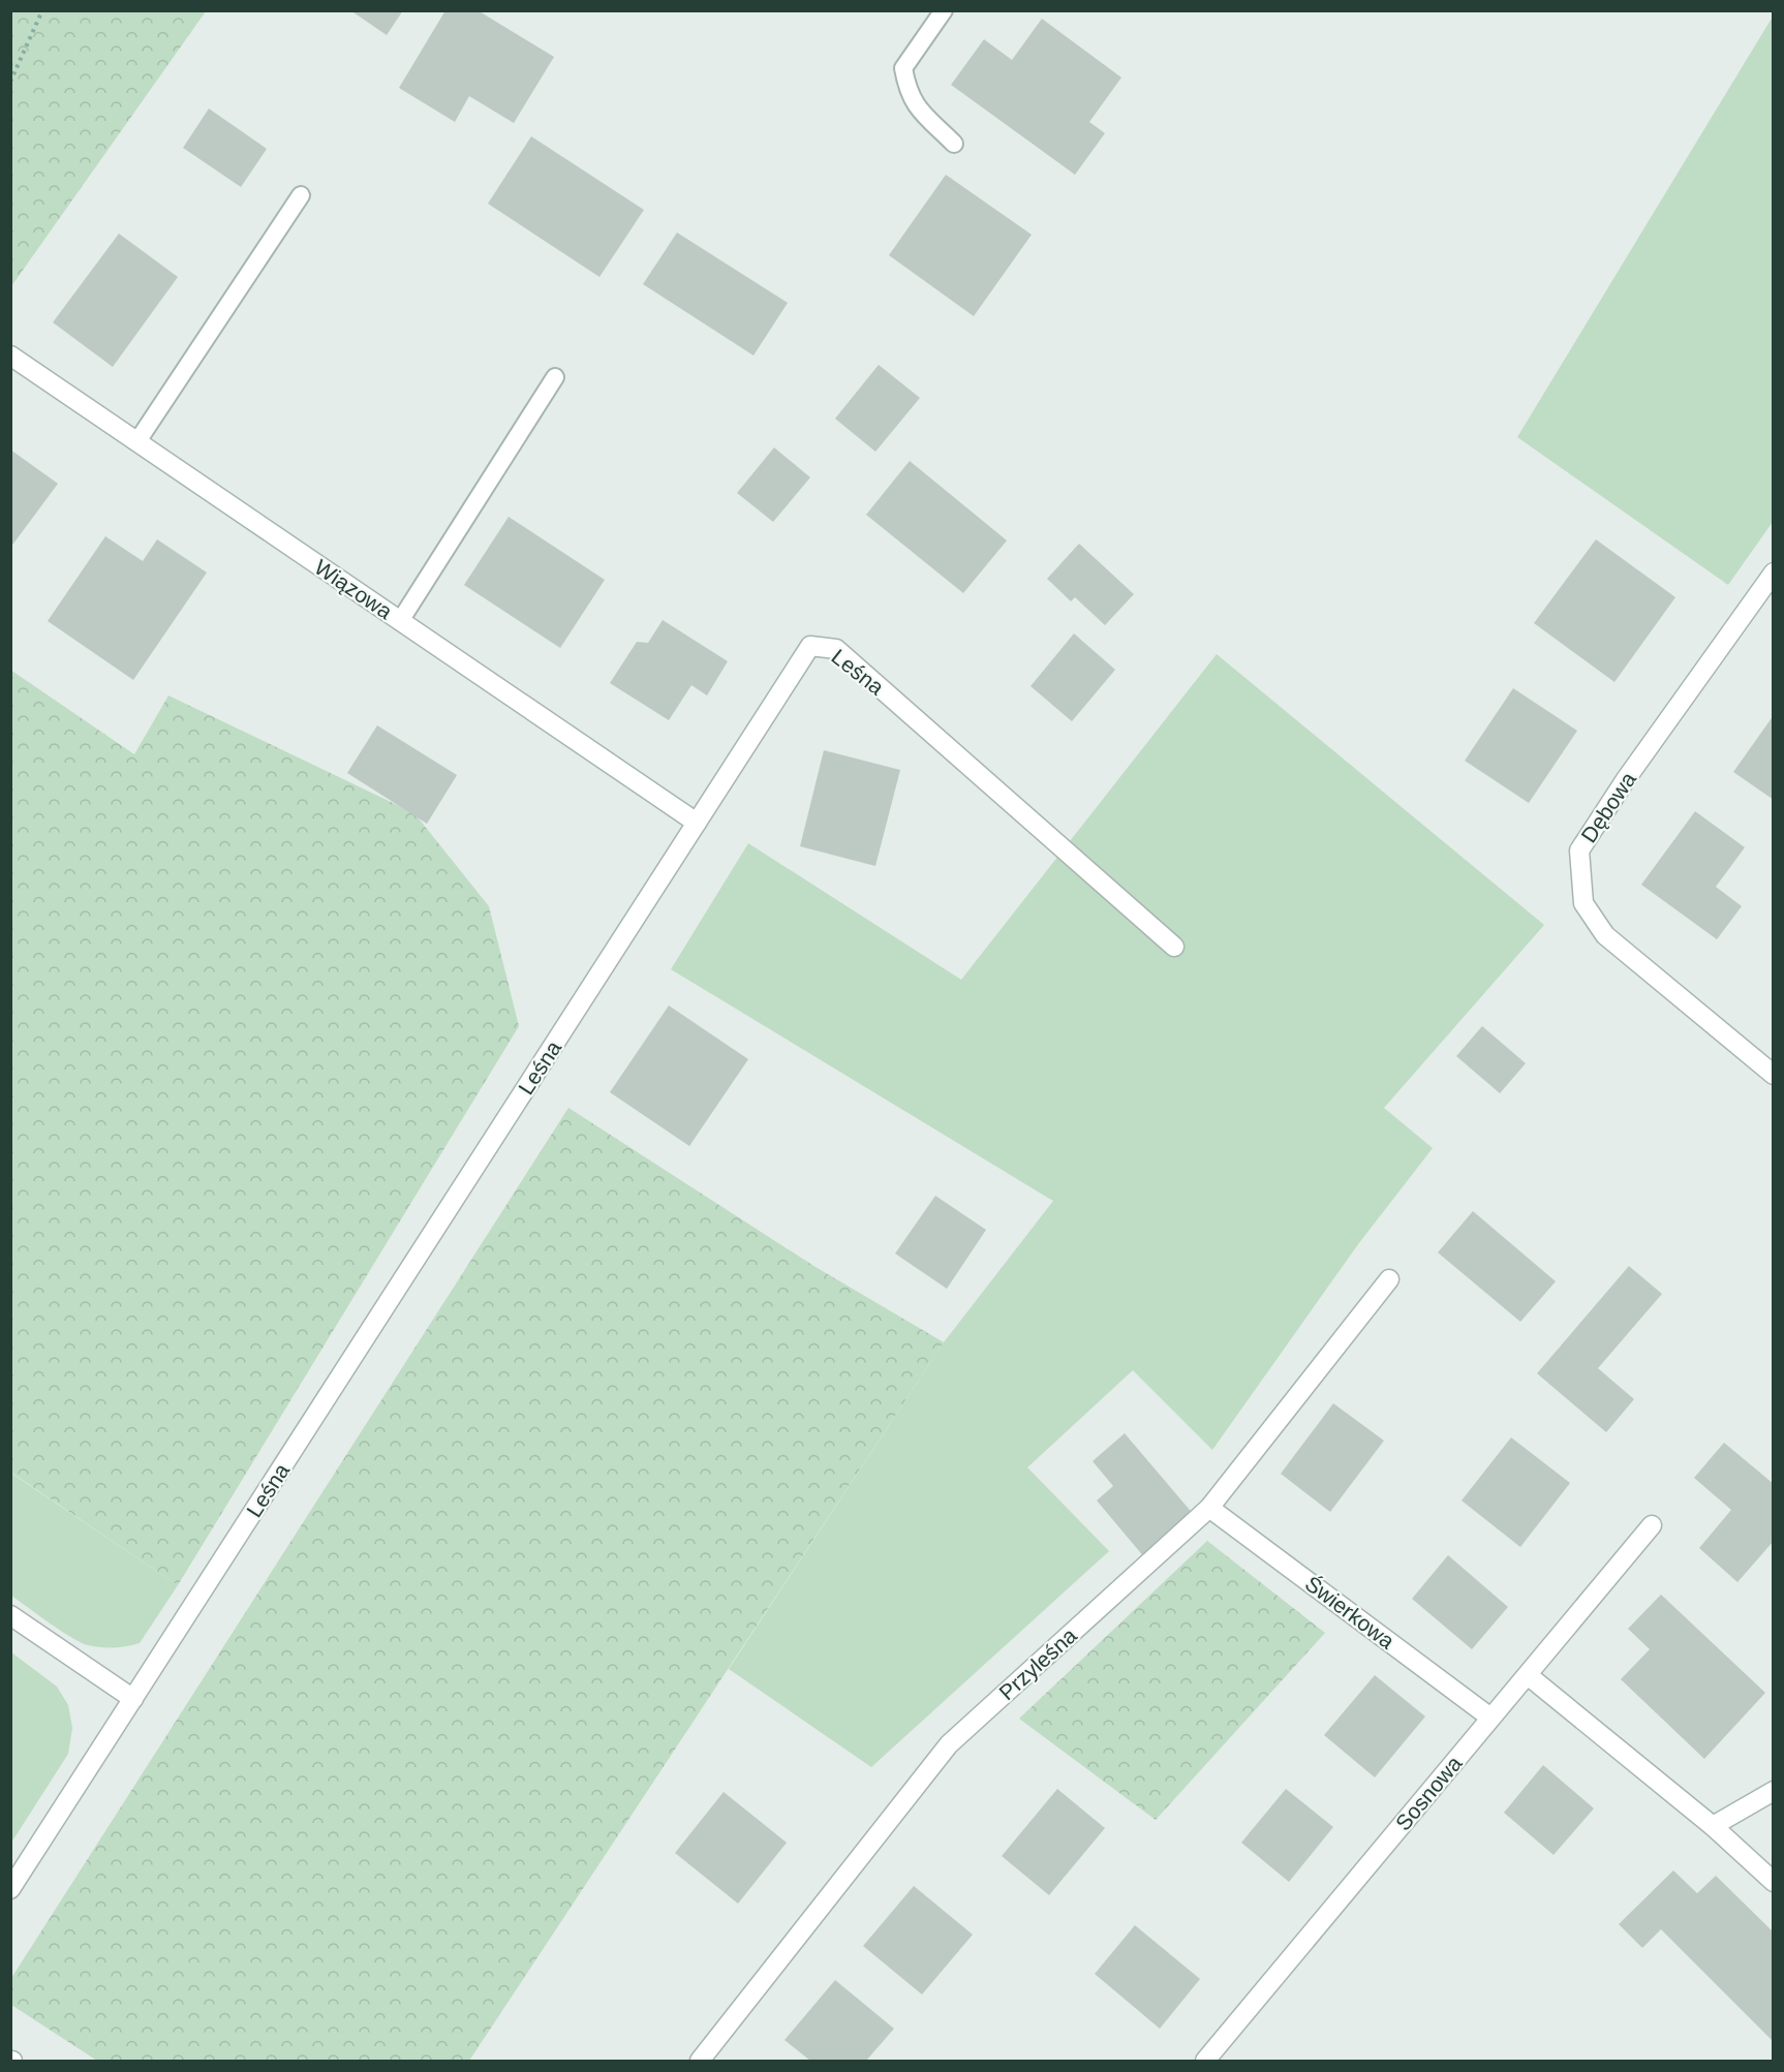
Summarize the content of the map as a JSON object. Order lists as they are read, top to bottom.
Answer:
{
  "streets": {
    "street": [
      "Wiązowa",
      "Leśna",
      "Dębowa",
      "Świerkowa",
      "Przyleśna",
      "Sosnowa"
    ]
  },
  "crossings": [
    ["Wiązowa", "Leśna"],
    ["Świerkowa", "Przyleśna"],
    ["Świerkowa", "Sosnowa"]
  ]
}
